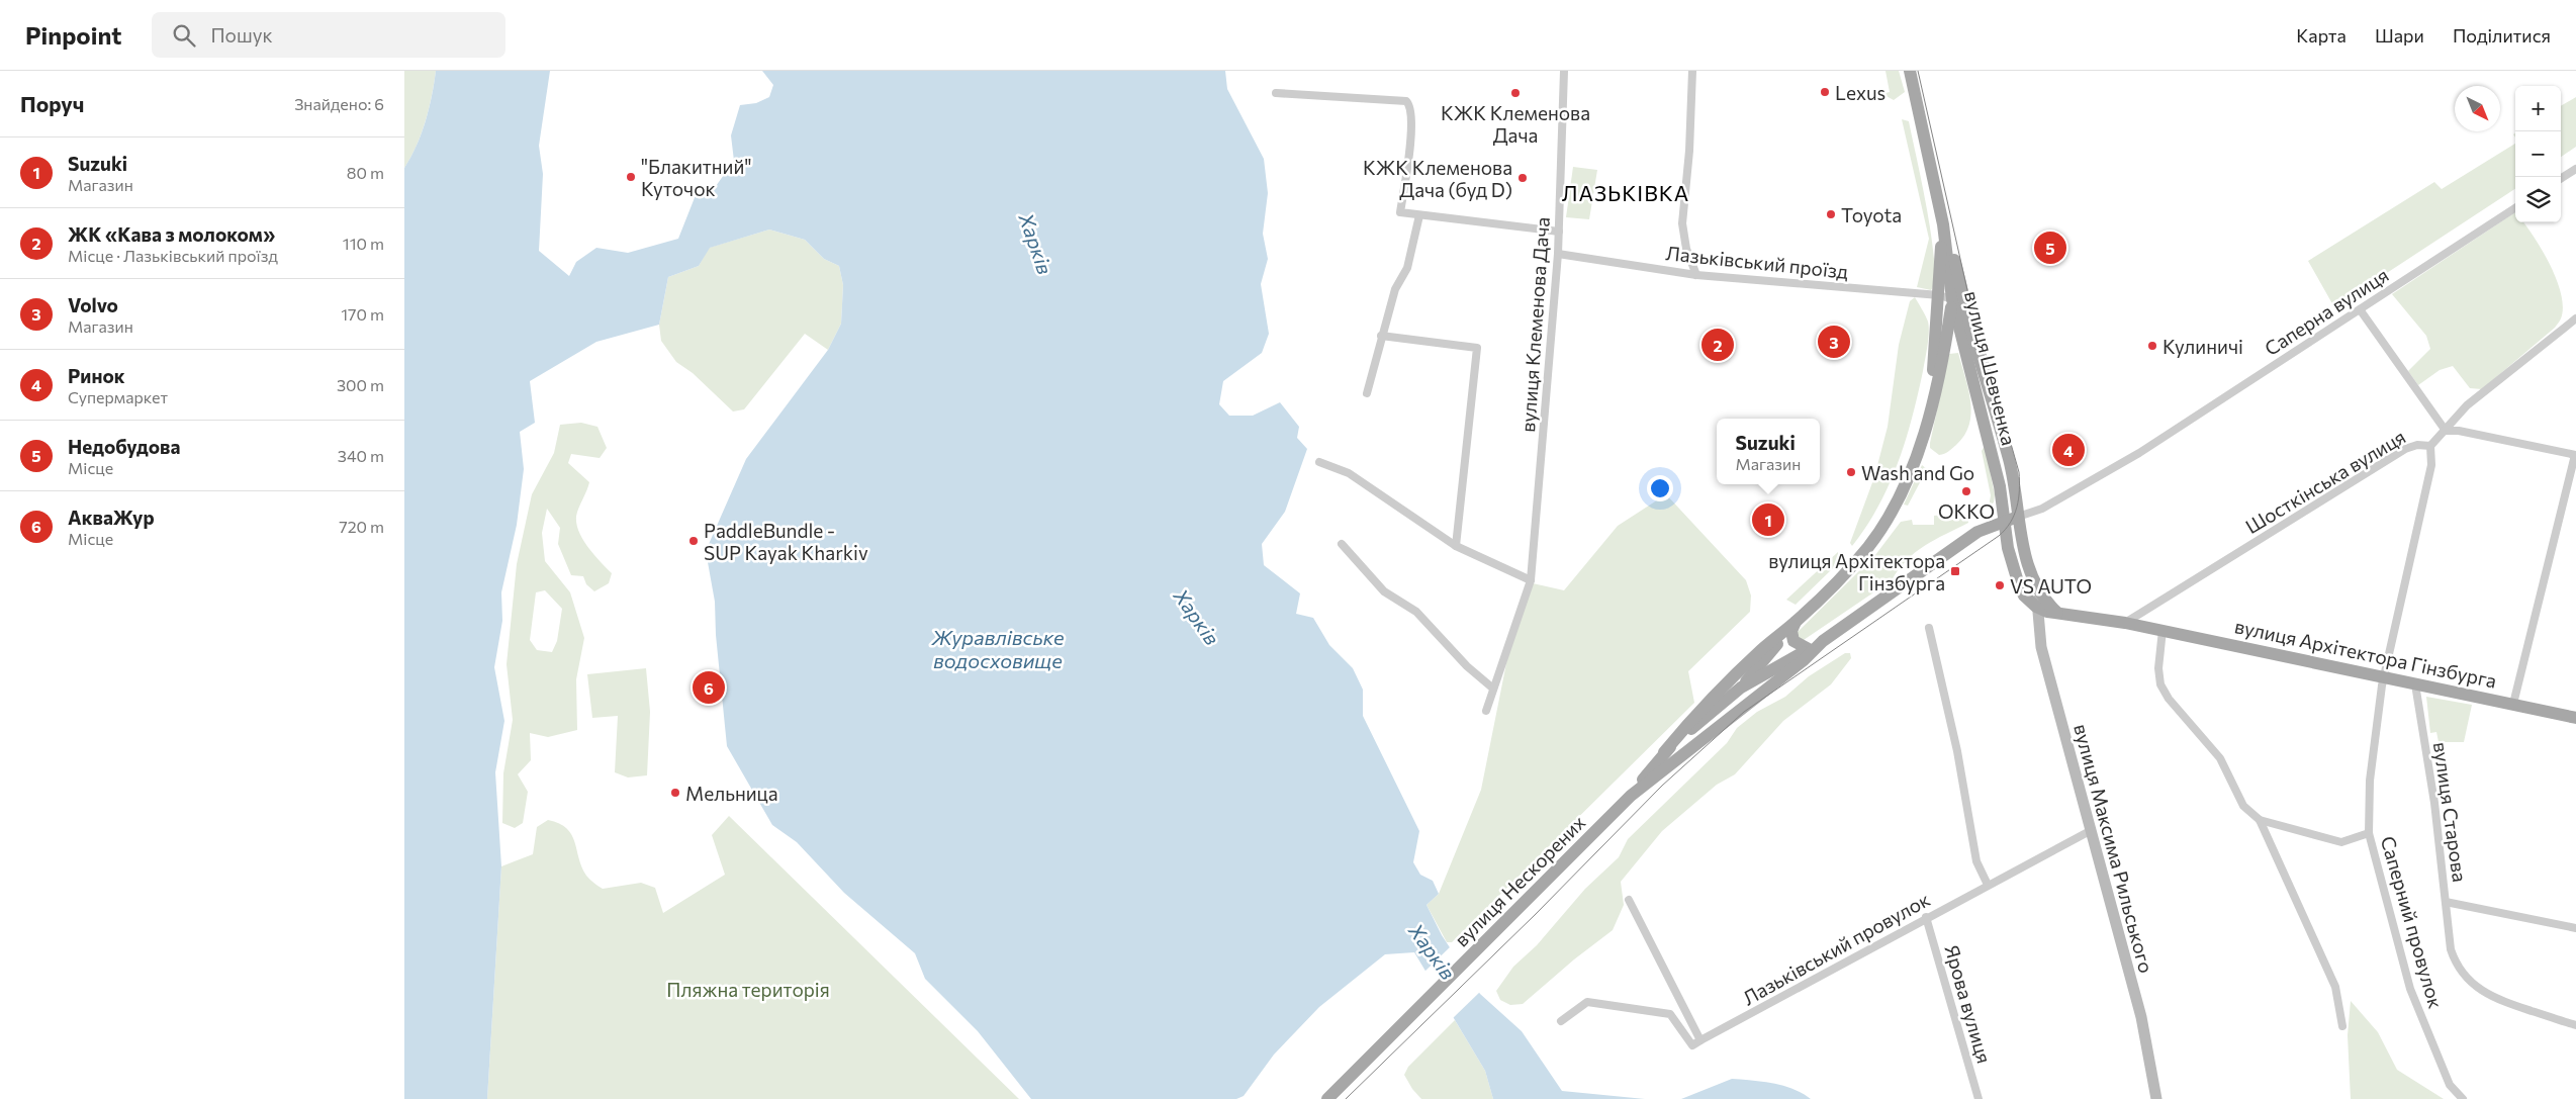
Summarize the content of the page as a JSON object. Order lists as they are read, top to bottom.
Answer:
{
  "streets": {
    "main road": [
      "вулиця Шевченка",
      "вулиця Архітектора Гінзбурга",
      "вулиця Максима Рильського",
      "вулиця Нескорених"
    ],
    "street": [
      "Лазьківський проїзд",
      "Саперна вулиця",
      "вулиця Клеменова Дача",
      "Шосткінська вулиця",
      "вулиця Старова",
      "Саперний провулок",
      "Лазьківський провулок",
      "Ярова вулиця"
    ]
  },
  "crossings": [
    ["Лазьківський проїзд", "вулиця Клеменова Дача"],
    ["Лазьківський проїзд", "вулиця Шевченка"],
    ["Саперна вулиця", "вулиця Шевченка"],
    ["Саперна вулиця", "вулиця Максима Рильського"],
    ["Саперна вулиця", "вулиця Нескорених"],
    ["вулиця Шевченка", "вулиця Максима Рильського"],
    ["вулиця Шевченка", "вулиця Нескорених"],
    ["Шосткінська вулиця", "вулиця Архітектора Гінзбурга"],
    ["Шосткінська вулиця", "Саперний провулок"],
    ["вулиця Архітектора Гінзбурга", "вулиця Старова"],
    ["вулиця Архітектора Гінзбурга", "вулиця Максима Рильського"],
    ["вулиця Архітектора Гінзбурга", "Саперний провулок"],
    ["вулиця Старова", "Саперний провулок"],
    ["вулиця Максима Рильського", "вулиця Нескорених"],
    ["вулиця Максима Рильського", "Лазьківський провулок"],
    ["Лазьківський провулок", "Ярова вулиця"]
  ],
  "districts": ["ЛАЗЬКІВКА"],
  "water": ["Харків", "Журавлівське водосховище"],
  "parks": ["Пляжна територія"],
  "places": {
    "other": [
      "Lexus",
      "КЖК Клеменова Дача",
      "\"Блакитний\" Куточок",
      "КЖК Клеменова Дача (буд D)",
      "Toyota",
      "Кулиничі",
      "Wash and Go",
      "ОККО",
      "PaddleBundle - SUP Kayak Kharkiv",
      "VS AUTO",
      "Мельница"
    ],
    "transit": ["вулиця Архітектора Гінзбурга"]
  },
  "north": "bottom right",
  "page": {
    "header": "Pinpoint",
    "search": "Пошук",
    "nav": ["Карта", "Шари", "Поділитися"],
    "heading": ["Поруч", "Знайдено: 6"],
    "map_buttons": ["+", "−"],
    "list": [
      {
        "mark": "1",
        "name": "Suzuki",
        "note": "Магазин",
        "value": "80 m"
      },
      {
        "mark": "2",
        "name": "ЖК «Кава з молоком»",
        "note": "Місце · Лазьківський проїзд",
        "value": "110 m"
      },
      {
        "mark": "3",
        "name": "Volvo",
        "note": "Магазин",
        "value": "170 m"
      },
      {
        "mark": "4",
        "name": "Ринок",
        "note": "Супермаркет",
        "value": "300 m"
      },
      {
        "mark": "5",
        "name": "Недобудова",
        "note": "Місце",
        "value": "340 m"
      },
      {
        "mark": "6",
        "name": "АкваЖур",
        "note": "Місце",
        "value": "720 m"
      }
    ],
    "pins": [
      "5",
      "3",
      "2",
      "4",
      "1",
      "6"
    ],
    "popup": ["Suzuki", "Магазин"]
  }
}
